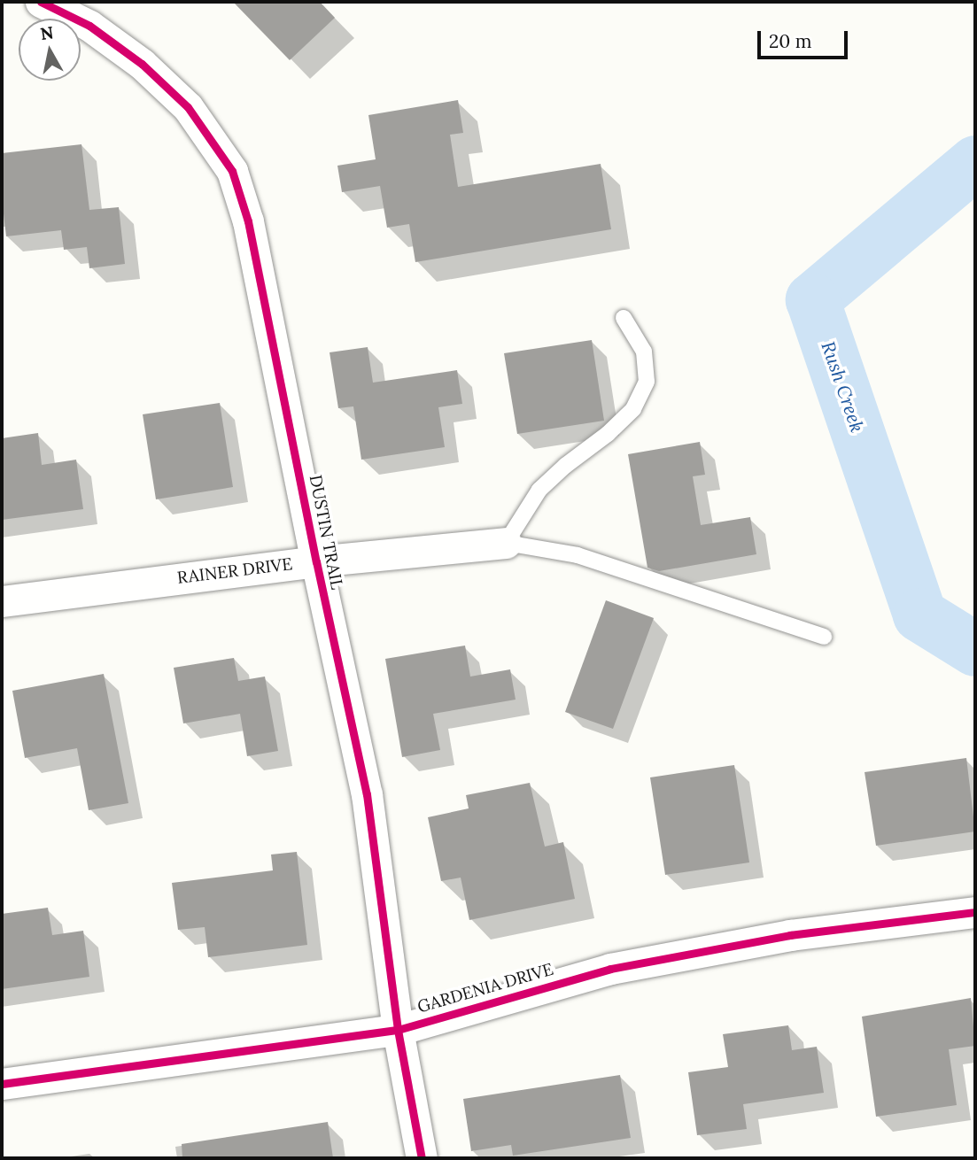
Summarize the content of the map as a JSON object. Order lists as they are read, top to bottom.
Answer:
{
  "streets": {
    "street": ["DUSTIN TRAIL", "RAINER DRIVE", "GARDENIA DRIVE"]
  },
  "crossings": [
    ["DUSTIN TRAIL", "RAINER DRIVE"],
    ["DUSTIN TRAIL", "GARDENIA DRIVE"]
  ],
  "water": ["Rush Creek"],
  "scale_bar": "20 m",
  "north": "top"
}
